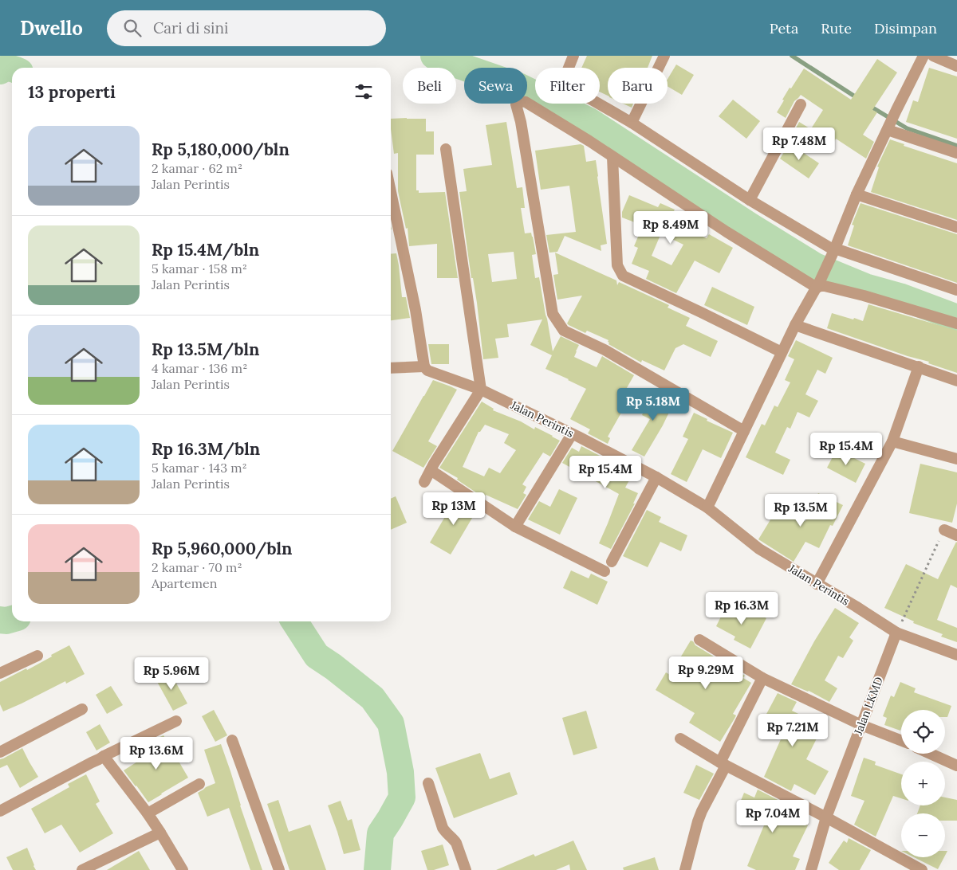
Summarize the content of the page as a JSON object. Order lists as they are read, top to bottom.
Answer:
{
  "streets": {
    "street": ["Jalan Perintis", "Jalan LKMD"]
  },
  "crossings": [
    ["Jalan Perintis", "Jalan LKMD"]
  ],
  "page": {
    "header": "Dwello",
    "search": "Cari di sini",
    "nav": ["Peta", "Rute", "Disimpan"],
    "chip": [
      "Beli",
      "Sewa",
      "Filter",
      "Baru"
    ],
    "heading": "13 properti",
    "list": [
      {
        "name": "Rp 5,180,000/bln",
        "note": "2 kamar · 62 m² · Jalan Perintis"
      },
      {
        "name": "Rp 15.4M/bln",
        "note": "5 kamar · 158 m² · Jalan Perintis"
      },
      {
        "name": "Rp 13.5M/bln",
        "note": "4 kamar · 136 m² · Jalan Perintis"
      },
      {
        "name": "Rp 16.3M/bln",
        "note": "5 kamar · 143 m² · Jalan Perintis"
      },
      {
        "name": "Rp 5,960,000/bln",
        "note": "2 kamar · 70 m² · Apartemen"
      }
    ],
    "price": [
      "Rp 7.48M",
      "Rp 8.49M",
      "Rp 5.18M",
      "Rp 15.4M",
      "Rp 15.4M",
      "Rp 13M",
      "Rp 13.5M",
      "Rp 16.3M",
      "Rp 9.29M",
      "Rp 5.96M",
      "Rp 7.21M",
      "Rp 13.6M",
      "Rp 7.04M"
    ],
    "map_buttons": ["+", "−"]
  }
}
